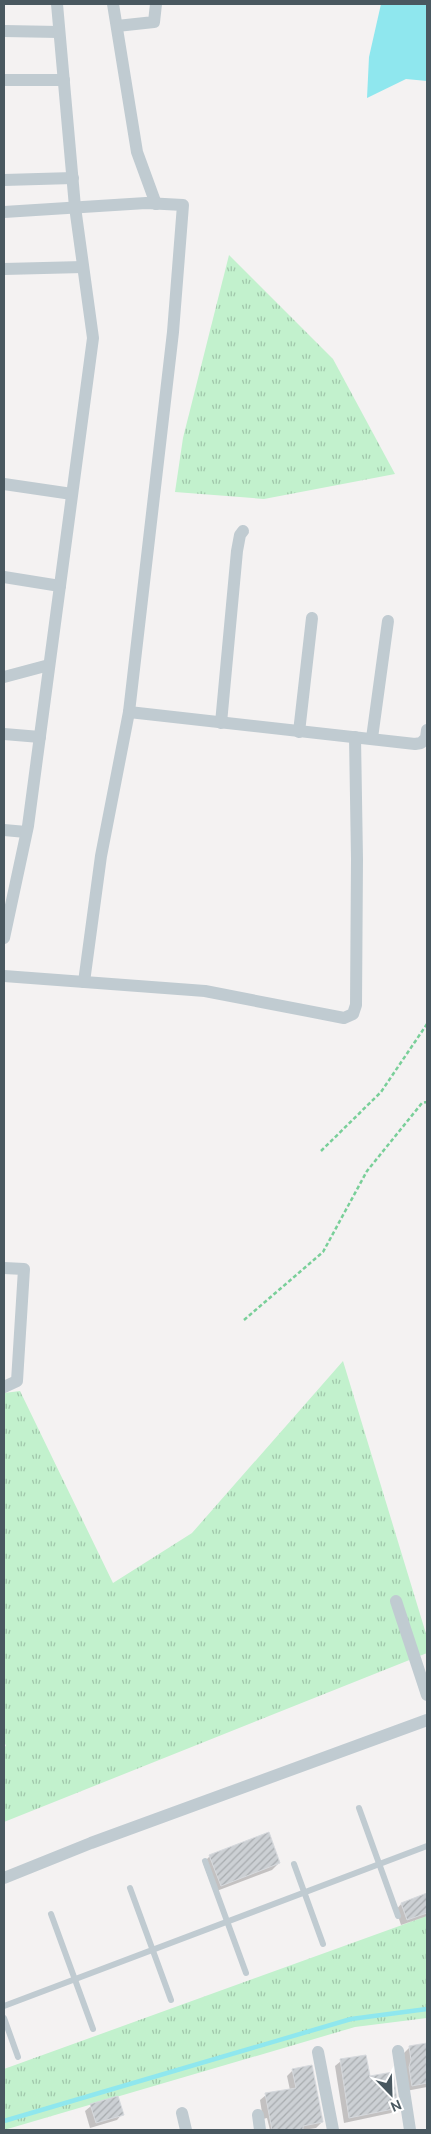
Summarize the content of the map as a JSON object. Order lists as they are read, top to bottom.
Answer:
{
  "north": "bottom right"
}
